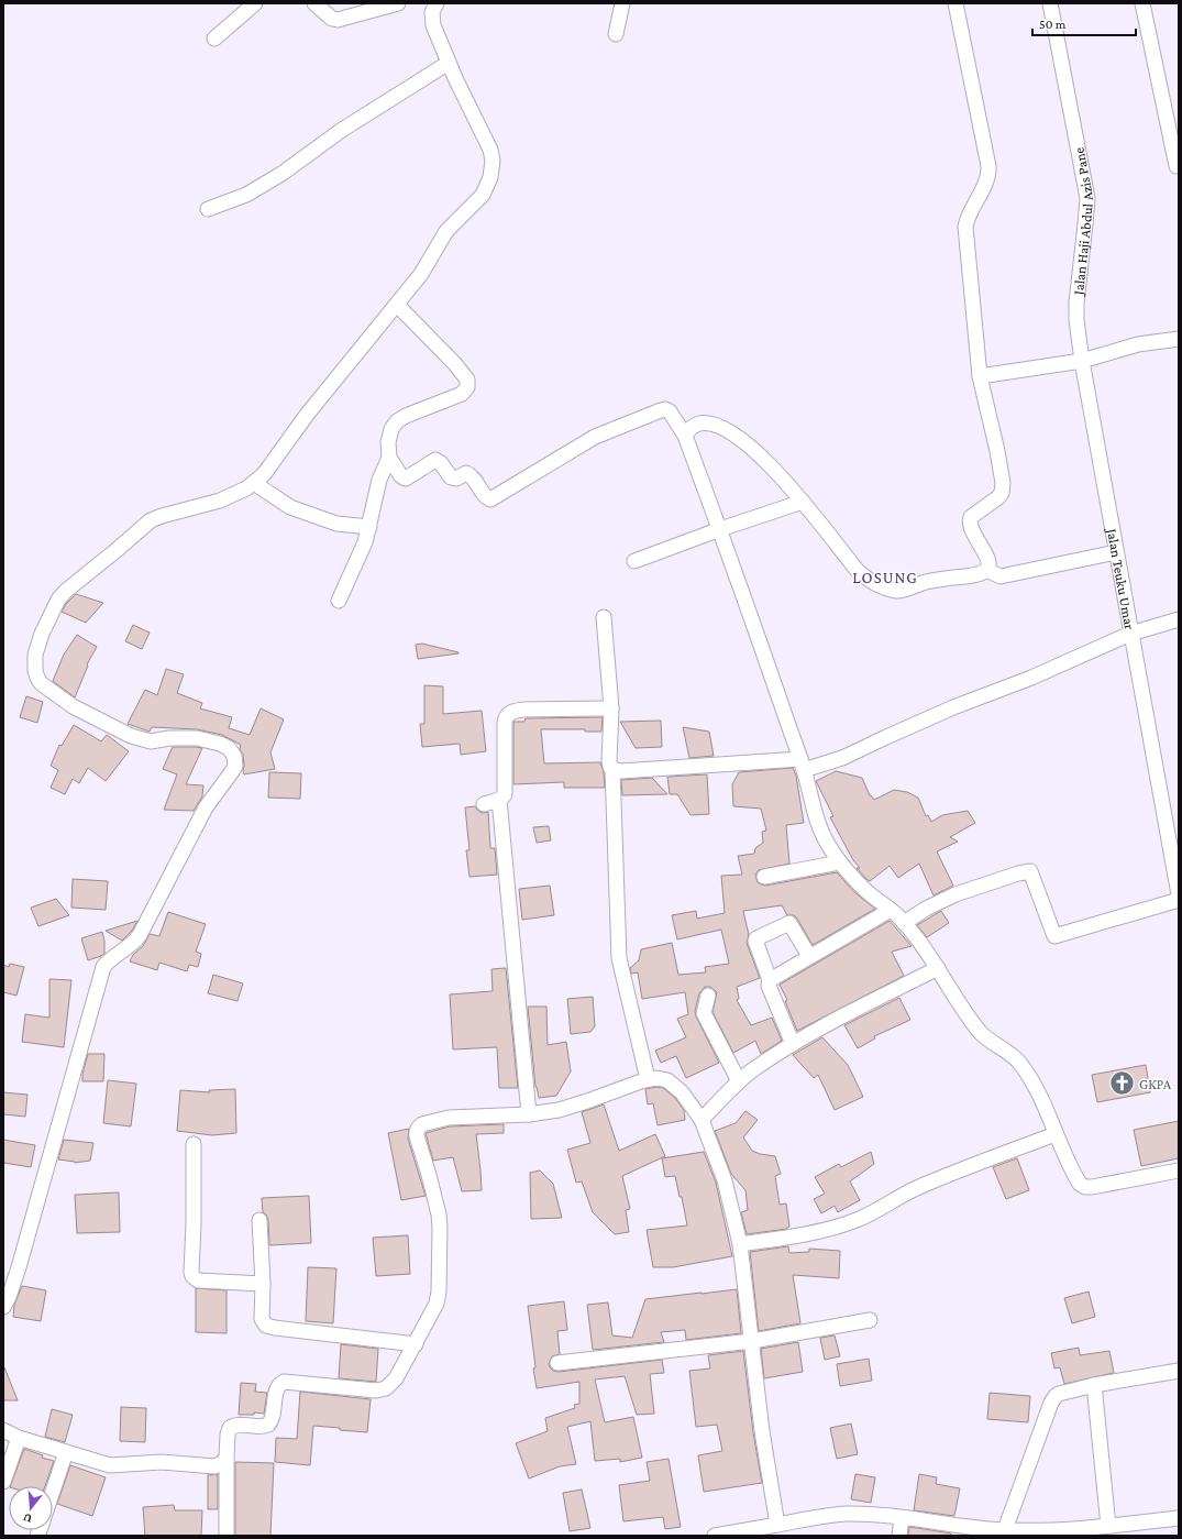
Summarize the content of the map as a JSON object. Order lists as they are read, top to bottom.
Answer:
{
  "streets": {
    "street": ["Jalan Haji Abdul Azis Pane", "Jalan Teuku Umar"]
  },
  "crossings": [
    ["Jalan Haji Abdul Azis Pane", "Jalan Teuku Umar"]
  ],
  "districts": ["LOSUNG"],
  "places": {
    "church": ["GKPA"]
  },
  "scale_bar": "50 m",
  "north": "bottom"
}
